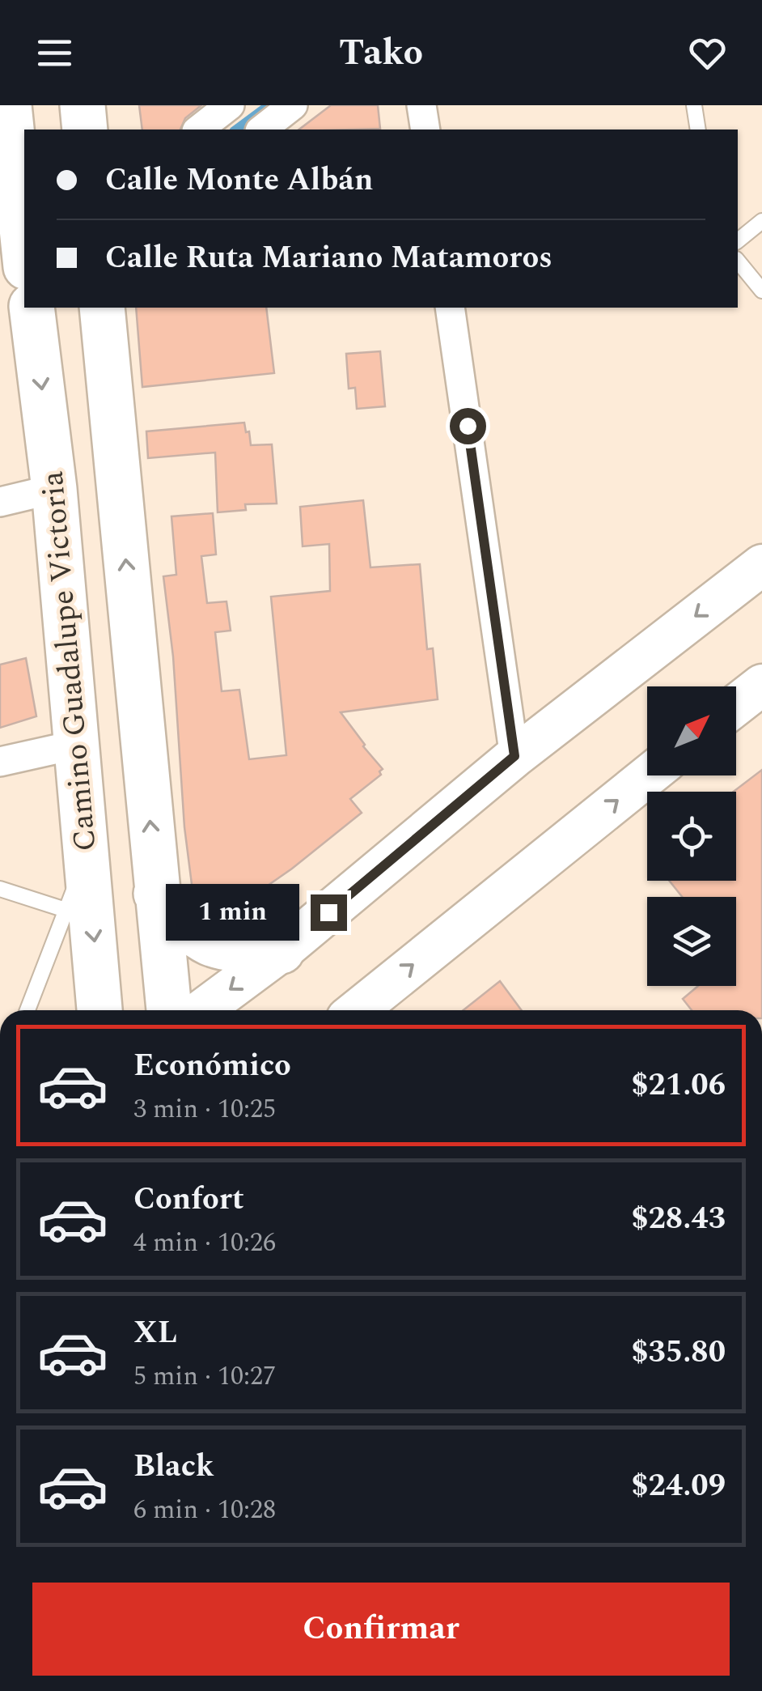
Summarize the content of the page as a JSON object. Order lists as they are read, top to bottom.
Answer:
{
  "streets": {
    "main road": ["Camino Guadalupe Victoria"]
  },
  "north": "top right",
  "page": {
    "header": "Tako",
    "banner": ["Calle Monte Albán", "Calle Ruta Mariano Matamoros"],
    "bubble": "1 min",
    "list": [
      {
        "name": "Económico",
        "note": "3 min · 10:25",
        "value": "$21.06"
      },
      {
        "name": "Confort",
        "note": "4 min · 10:26",
        "value": "$28.43"
      },
      {
        "name": "XL",
        "note": "5 min · 10:27",
        "value": "$35.80"
      },
      {
        "name": "Black",
        "note": "6 min · 10:28",
        "value": "$24.09"
      }
    ],
    "buttons": "Confirmar"
  }
}
